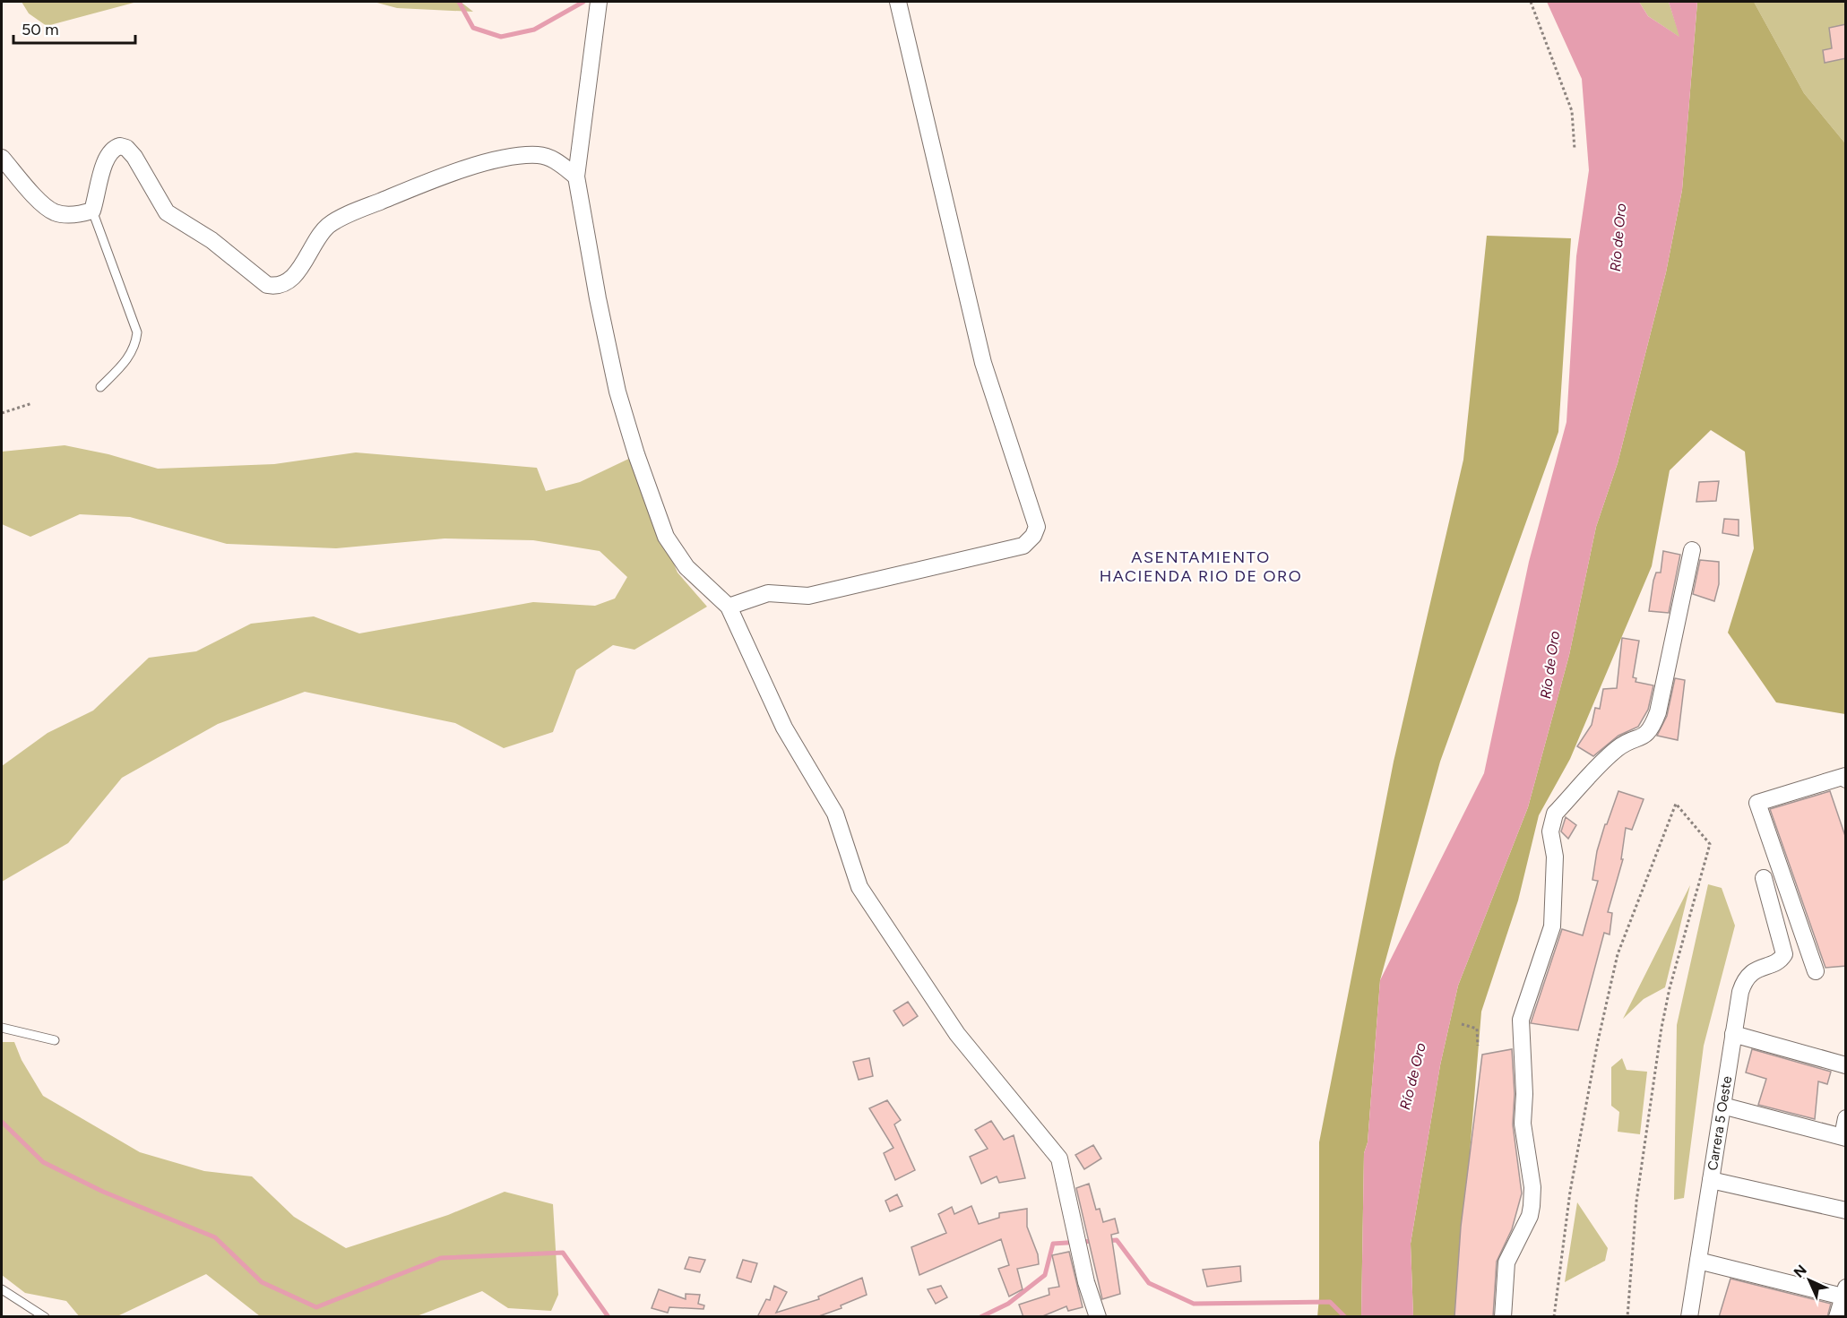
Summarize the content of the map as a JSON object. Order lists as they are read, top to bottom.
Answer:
{
  "streets": {
    "street": ["Carrera 5 Oeste"]
  },
  "districts": ["ASENTAMIENTO HACIENDA RIO DE ORO"],
  "water": ["Río de Oro"],
  "scale_bar": "50 m",
  "north": "top left"
}
